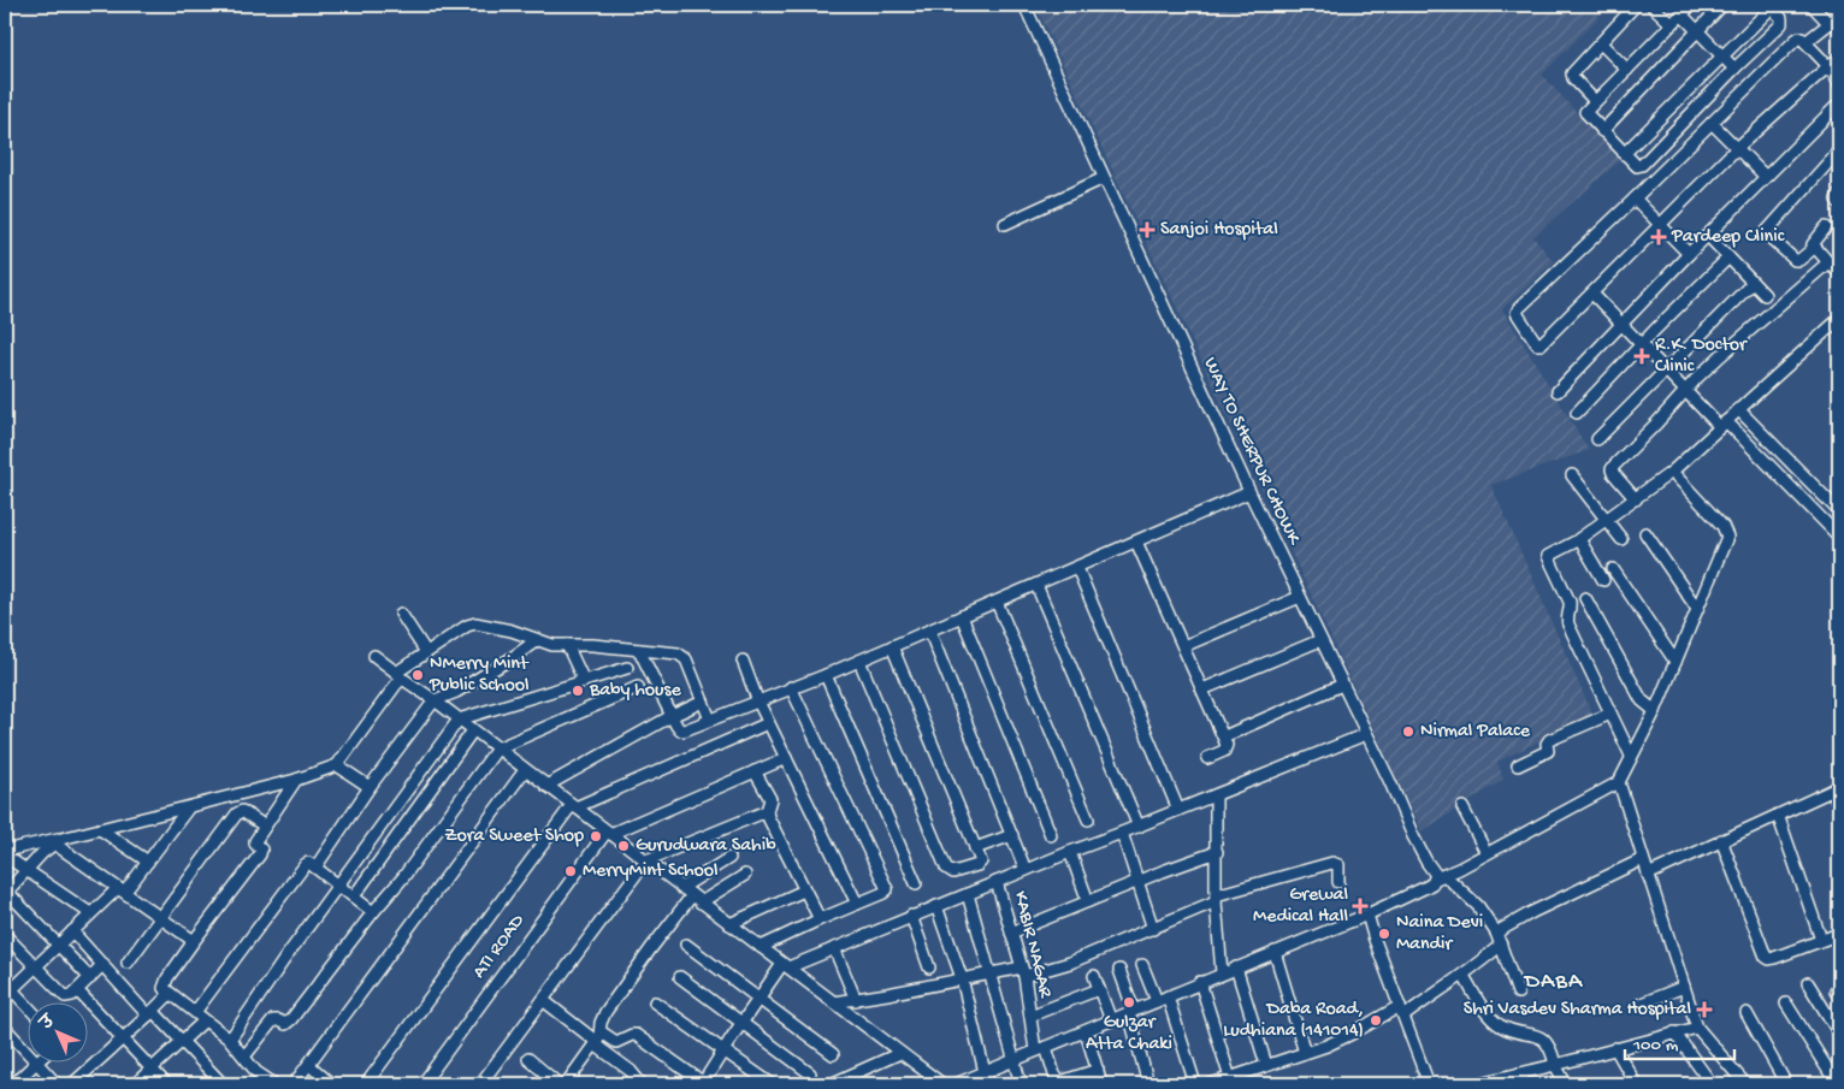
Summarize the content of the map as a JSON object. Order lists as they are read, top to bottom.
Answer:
{
  "streets": {
    "street": ["WAY TO SHERPUR CHOWK", "KABIR NAGAR", "ATI ROAD"]
  },
  "districts": ["DABA"],
  "places": {
    "health": [
      "Sanjoi Hospital",
      "Pardeep Clinic",
      "R.K. Doctor Clinic",
      "Grewal Medical Hall",
      "Shri Vasdev Sharma Hospital"
    ],
    "other": [
      "NMerry Mint Public School",
      "Baby house",
      "Nirmal Palace",
      "Zora Sweet Shop",
      "Gurudwara Sahib",
      "MerryMint School",
      "Naina Devi Mandir",
      "Gulzar Atta Chaki",
      "Daba Road, Ludhiana (141014)"
    ]
  },
  "scale_bar": "100 m",
  "north": "top left"
}
